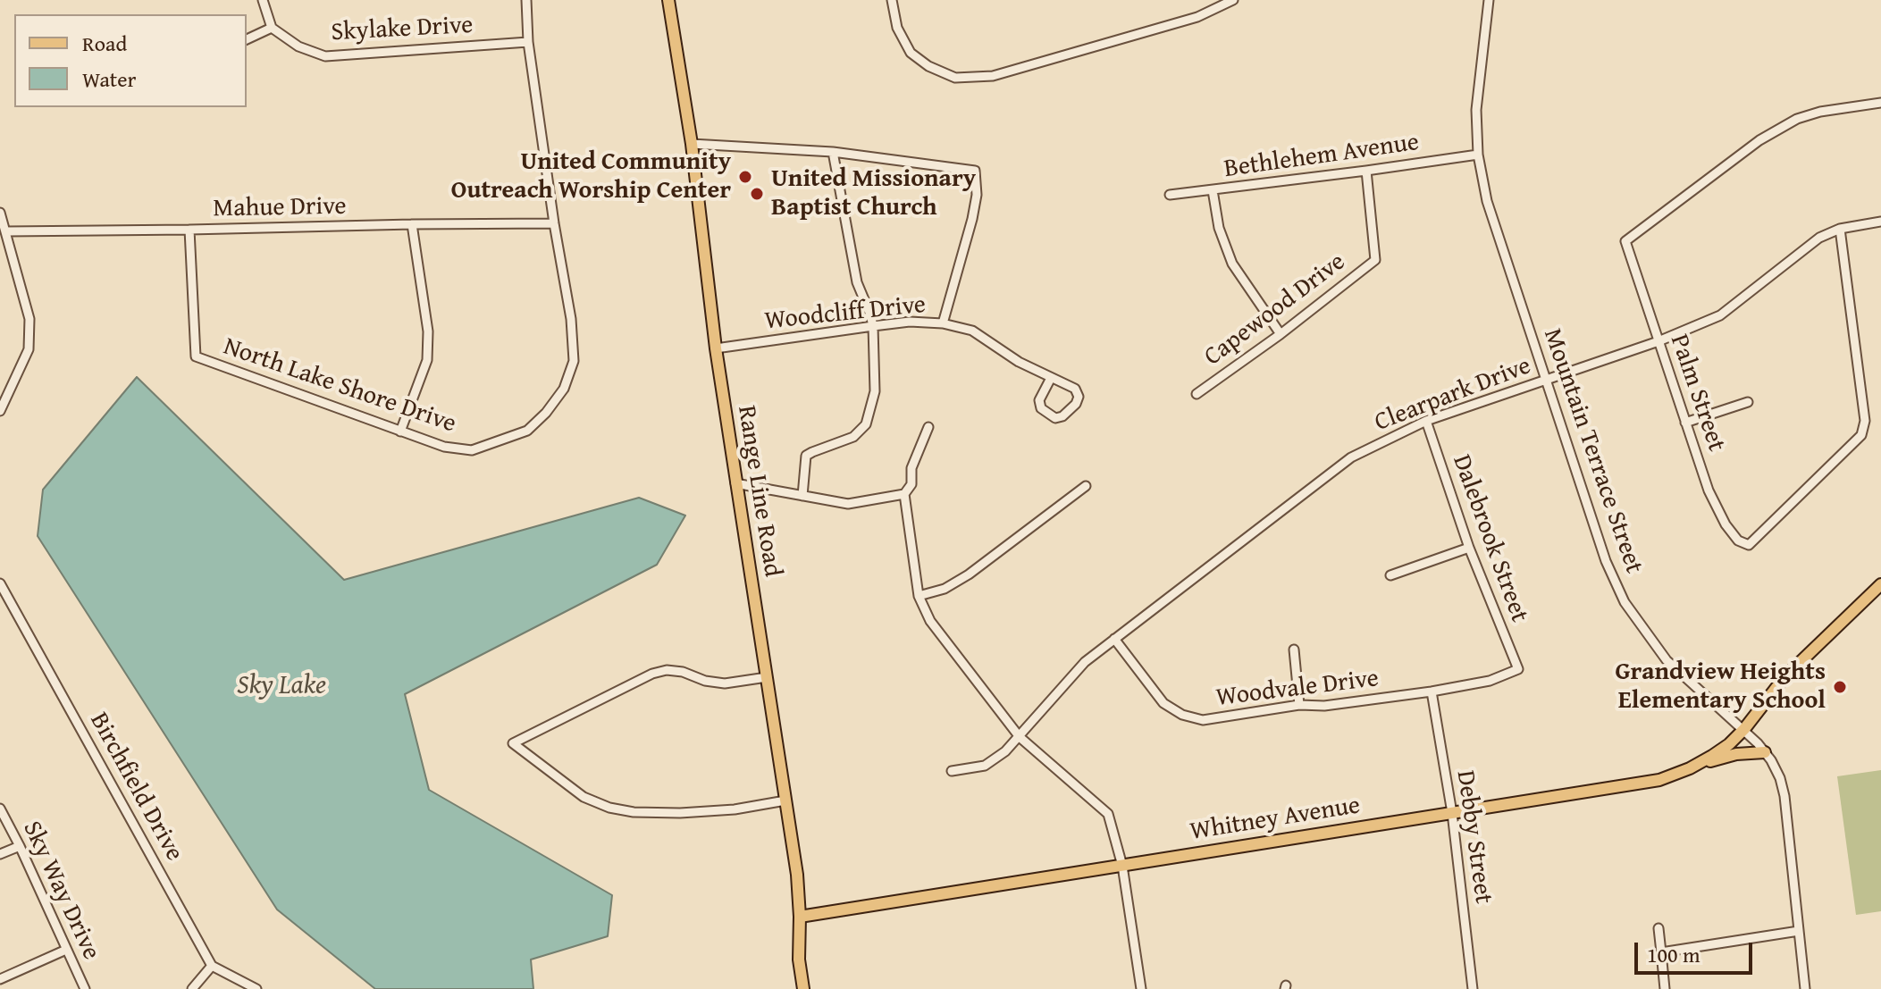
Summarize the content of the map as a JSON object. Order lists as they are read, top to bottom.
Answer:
{
  "streets": {
    "main road": ["Range Line Road", "Whitney Avenue"],
    "street": [
      "Skylake Drive",
      "Bethlehem Avenue",
      "Mahue Drive",
      "Capewood Drive",
      "Woodcliff Drive",
      "North Lake Shore Drive",
      "Palm Street",
      "Clearpark Drive",
      "Mountain Terrace Street",
      "Dalebrook Street",
      "Woodvale Drive",
      "Birchfield Drive",
      "Debby Street",
      "Sky Way Drive"
    ]
  },
  "crossings": [
    ["Skylake Drive", "North Lake Shore Drive"],
    ["Bethlehem Avenue", "Capewood Drive"],
    ["Bethlehem Avenue", "Mountain Terrace Street"],
    ["Mahue Drive", "North Lake Shore Drive"],
    ["Woodcliff Drive", "Range Line Road"],
    ["Palm Street", "Clearpark Drive"],
    ["Clearpark Drive", "Mountain Terrace Street"],
    ["Clearpark Drive", "Dalebrook Street"],
    ["Clearpark Drive", "Woodvale Drive"],
    ["Mountain Terrace Street", "Whitney Avenue"],
    ["Range Line Road", "Whitney Avenue"],
    ["Dalebrook Street", "Woodvale Drive"],
    ["Woodvale Drive", "Debby Street"],
    ["Whitney Avenue", "Debby Street"]
  ],
  "water": ["Sky Lake"],
  "places": ["United Community Outreach Worship Center", "United Missionary Baptist Church", "Grandview Heights Elementary School"],
  "legend": ["Road", "Water"],
  "scale_bar": "100 m"
}
